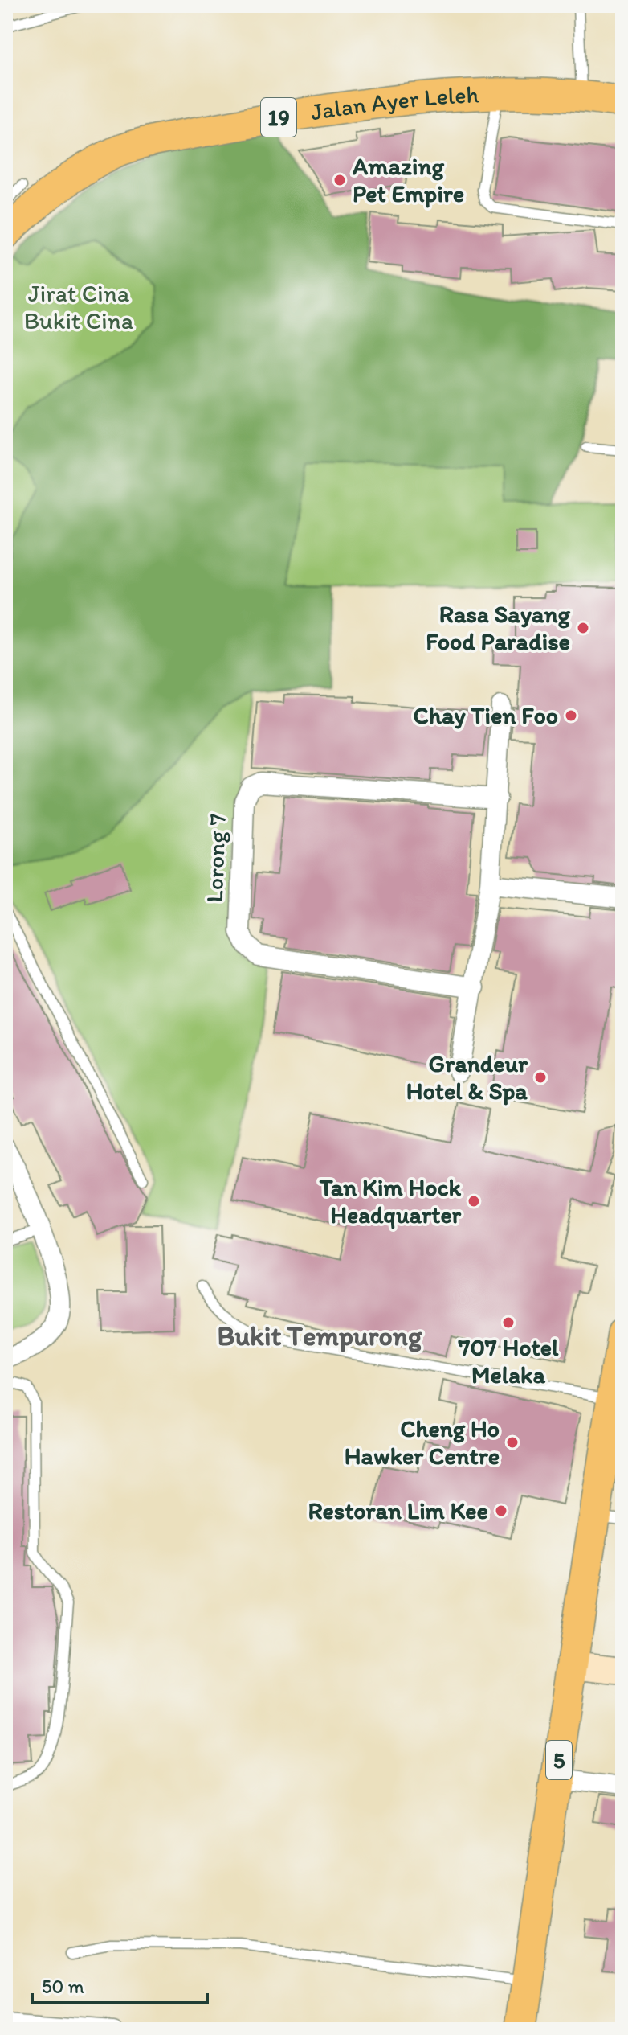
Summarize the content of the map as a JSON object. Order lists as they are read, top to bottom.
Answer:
{
  "streets": {
    "main road": ["Jalan Ayer Leleh", "19", "5"],
    "street": ["Lorong 7"]
  },
  "districts": ["Bukit Tempurong"],
  "parks": ["Jirat Cina Bukit Cina"],
  "places": [
    "Amazing Pet Empire",
    "Rasa Sayang Food Paradise",
    "Chay Tien Foo",
    "Grandeur Hotel & Spa",
    "Tan Kim Hock Headquarter",
    "707 Hotel Melaka",
    "Cheng Ho Hawker Centre",
    "Restoran Lim Kee"
  ],
  "scale_bar": "50 m"
}
